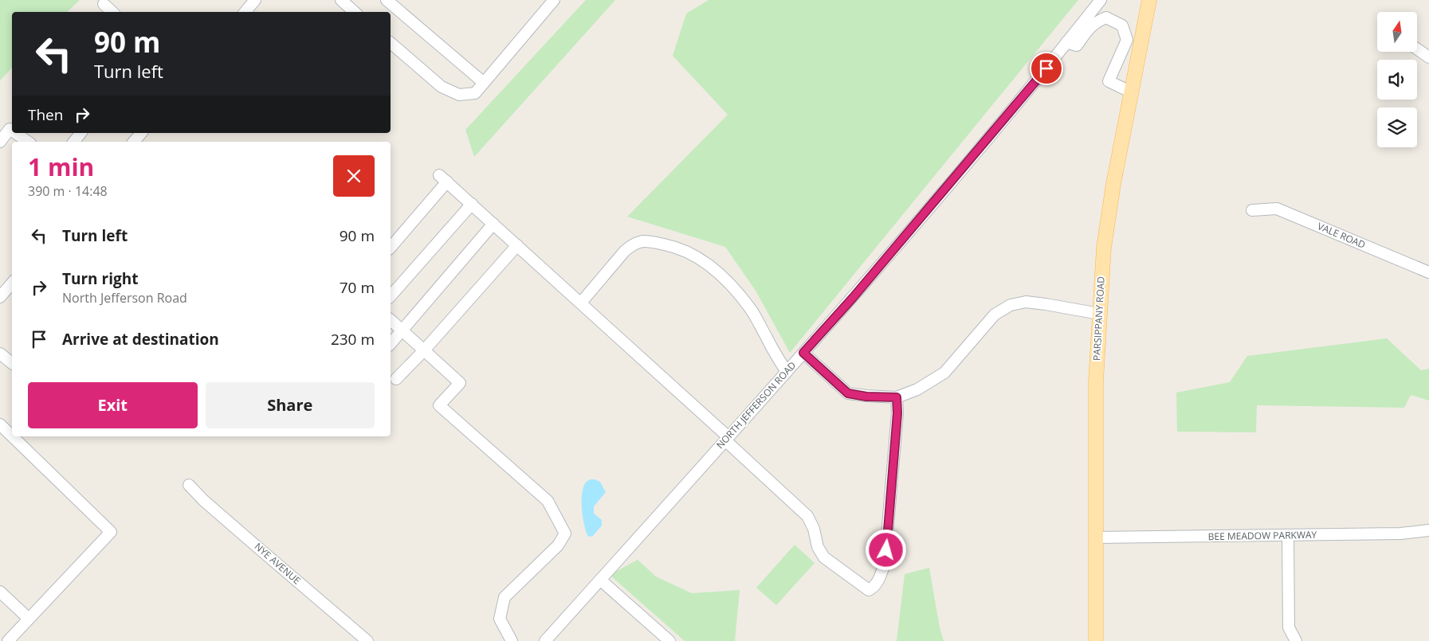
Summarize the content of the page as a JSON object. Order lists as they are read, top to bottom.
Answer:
{
  "streets": {
    "main road": ["PARSIPPANY ROAD"],
    "street": [
      "VALE ROAD",
      "NORTH JEFFERSON ROAD",
      "BEE MEADOW PARKWAY",
      "NYE AVENUE"
    ]
  },
  "crossings": [
    ["PARSIPPANY ROAD", "BEE MEADOW PARKWAY"]
  ],
  "north": "top",
  "page": {
    "turn": ["90 m", "Turn left"],
    "then": "Then",
    "heading": ["1 min", "390 m · 14:48"],
    "list": [
      {
        "name": "Turn left",
        "value": "90 m"
      },
      {
        "name": "Turn right",
        "note": "North Jefferson Road",
        "value": "70 m"
      },
      {
        "name": "Arrive at destination",
        "value": "230 m"
      }
    ],
    "buttons": ["Exit", "Share"]
  }
}
